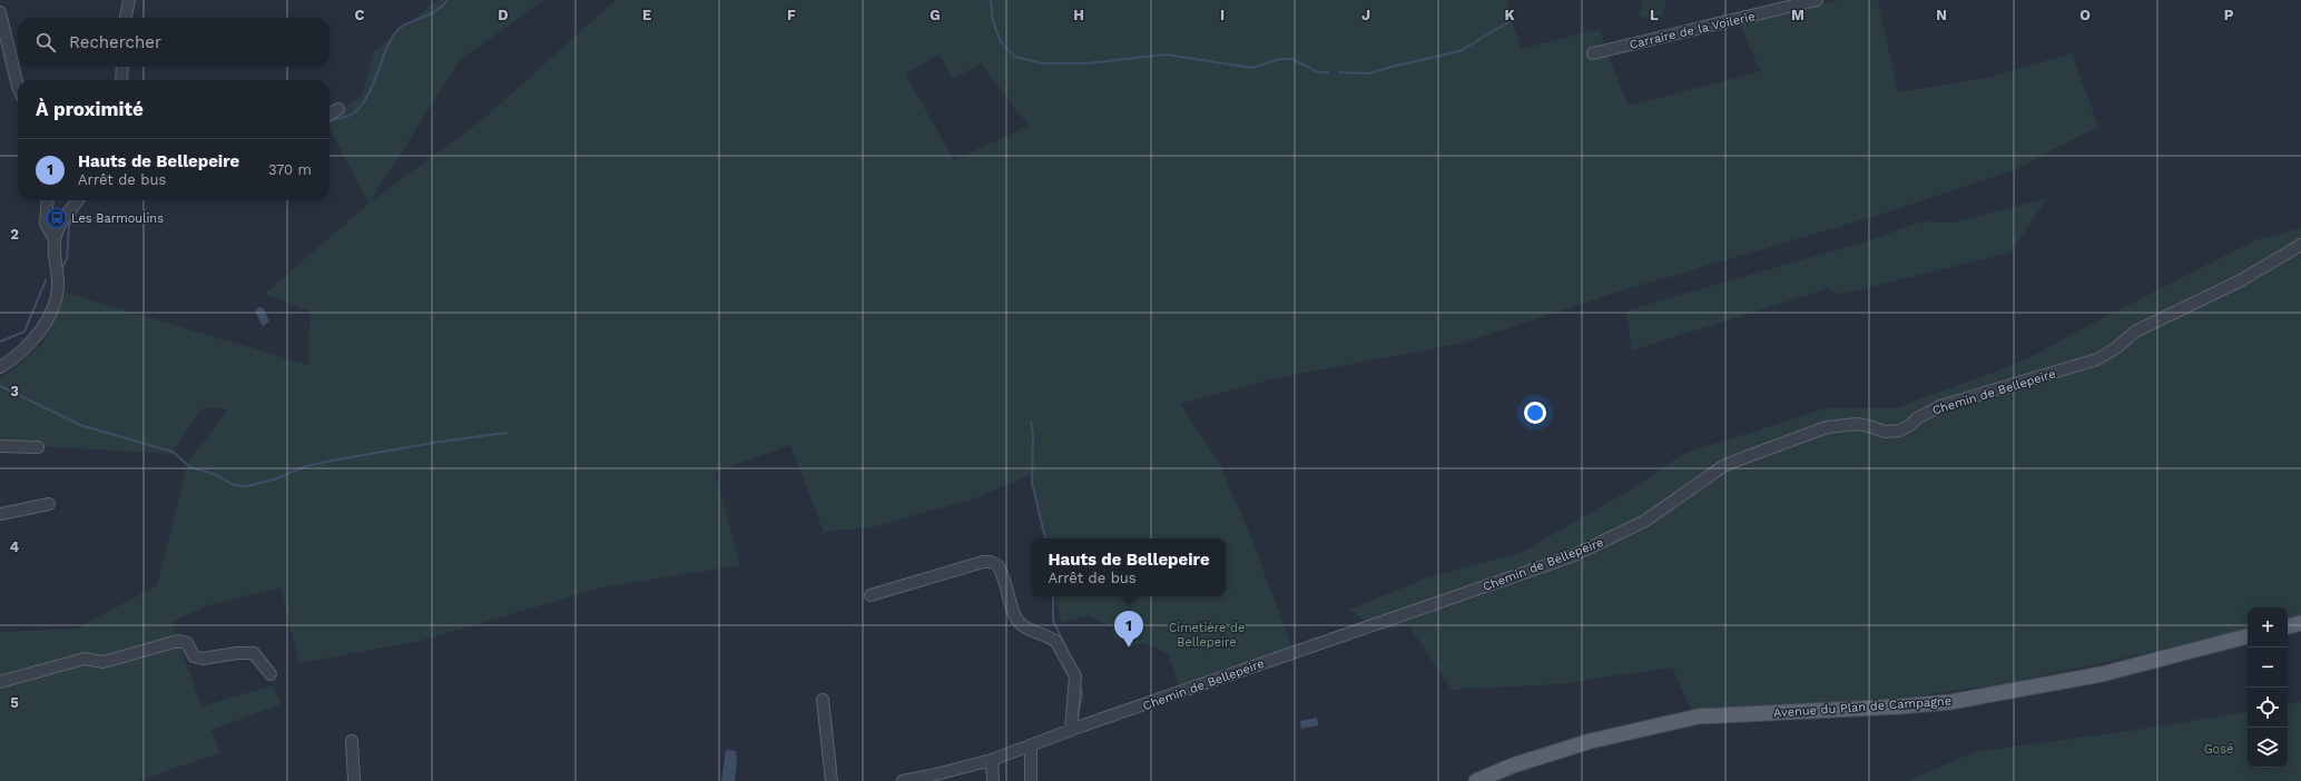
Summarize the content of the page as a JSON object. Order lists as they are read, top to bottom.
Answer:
{
  "streets": {
    "main road": ["Avenue du Plan de Campagne"],
    "street": ["Carraire de la Voilerie", "Chemin de Bellepeire"]
  },
  "parks": ["Cimetière de Bellepeire", "Gosé"],
  "places": {
    "bus stop": ["Les Barmoulins"]
  },
  "page": {
    "search": "Rechercher",
    "heading": "À proximité",
    "list": [
      {
        "mark": "1",
        "name": "Hauts de Bellepeire",
        "note": "Arrêt de bus",
        "value": "370 m"
      }
    ],
    "popup": ["Hauts de Bellepeire", "Arrêt de bus"],
    "map_buttons": ["+", "−"],
    "pins": "1"
  },
  "grid": {
    "columns": [
      "C",
      "D",
      "E",
      "F",
      "G",
      "H",
      "I",
      "J",
      "K",
      "L",
      "M",
      "N",
      "O",
      "P"
    ],
    "rows": [
      "2",
      "3",
      "4",
      "5"
    ]
  }
}
